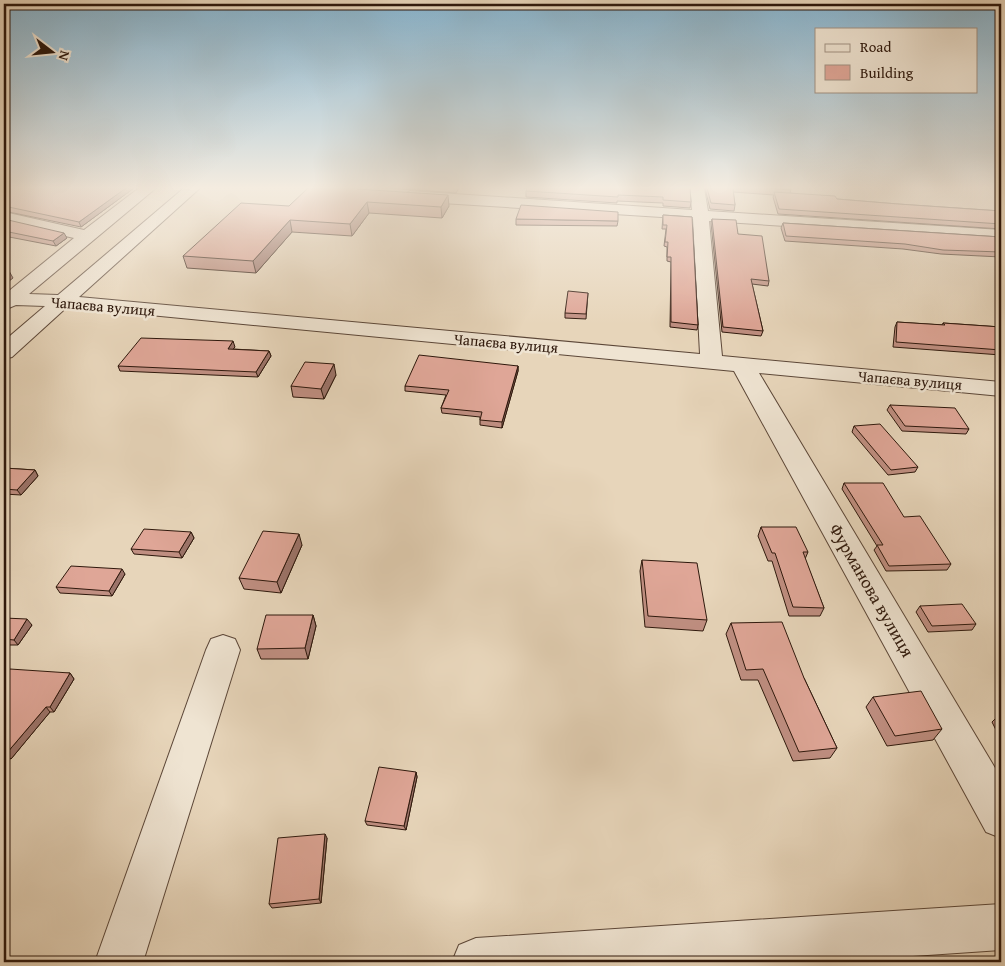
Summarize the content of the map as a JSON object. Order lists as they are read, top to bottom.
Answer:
{
  "streets": {
    "street": ["Чапаєва вулиця", "Фурманова вулиця"]
  },
  "crossings": [
    ["Чапаєва вулиця", "Фурманова вулиця"]
  ],
  "legend": ["Road", "Building"],
  "north": "right"
}
